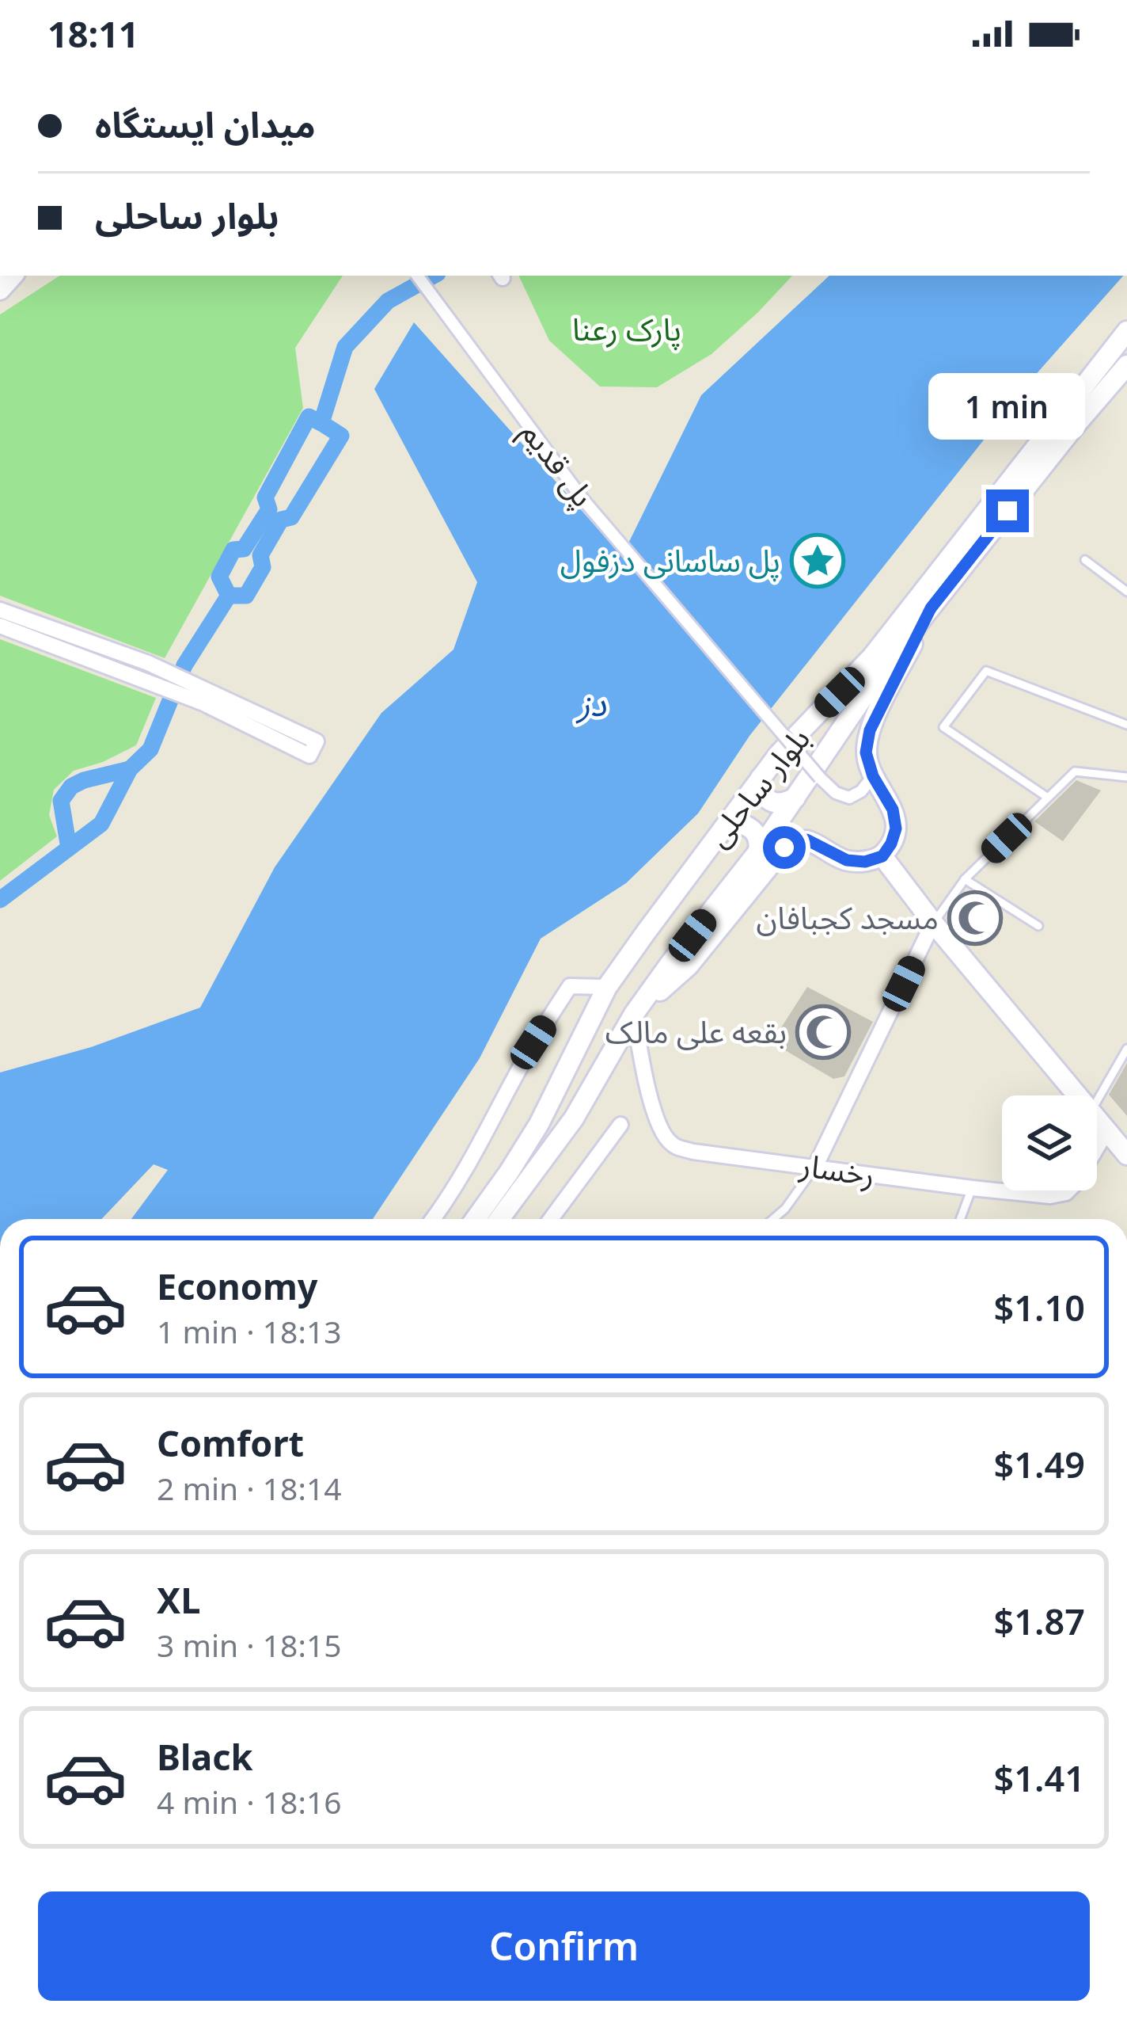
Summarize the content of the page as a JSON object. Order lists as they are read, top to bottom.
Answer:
{
  "streets": {
    "main road": ["بلوار ساحلی"],
    "street": ["پل قدیم", "رخسار"]
  },
  "crossings": [
    ["بلوار ساحلی", "رخسار"]
  ],
  "water": ["دز"],
  "parks": ["پارک رعنا"],
  "places": {
    "place": ["پل ساسانی دزفول"],
    "mosque": ["مسجد کجبافان", "بقعه علی مالک"]
  },
  "page": {
    "status": "18:11",
    "banner": ["میدان ایستگاه", "بلوار ساحلی"],
    "bubble": "1 min",
    "list": [
      {
        "name": "Economy",
        "note": "1 min · 18:13",
        "value": "$1.10"
      },
      {
        "name": "Comfort",
        "note": "2 min · 18:14",
        "value": "$1.49"
      },
      {
        "name": "XL",
        "note": "3 min · 18:15",
        "value": "$1.87"
      },
      {
        "name": "Black",
        "note": "4 min · 18:16",
        "value": "$1.41"
      }
    ],
    "buttons": "Confirm"
  }
}
